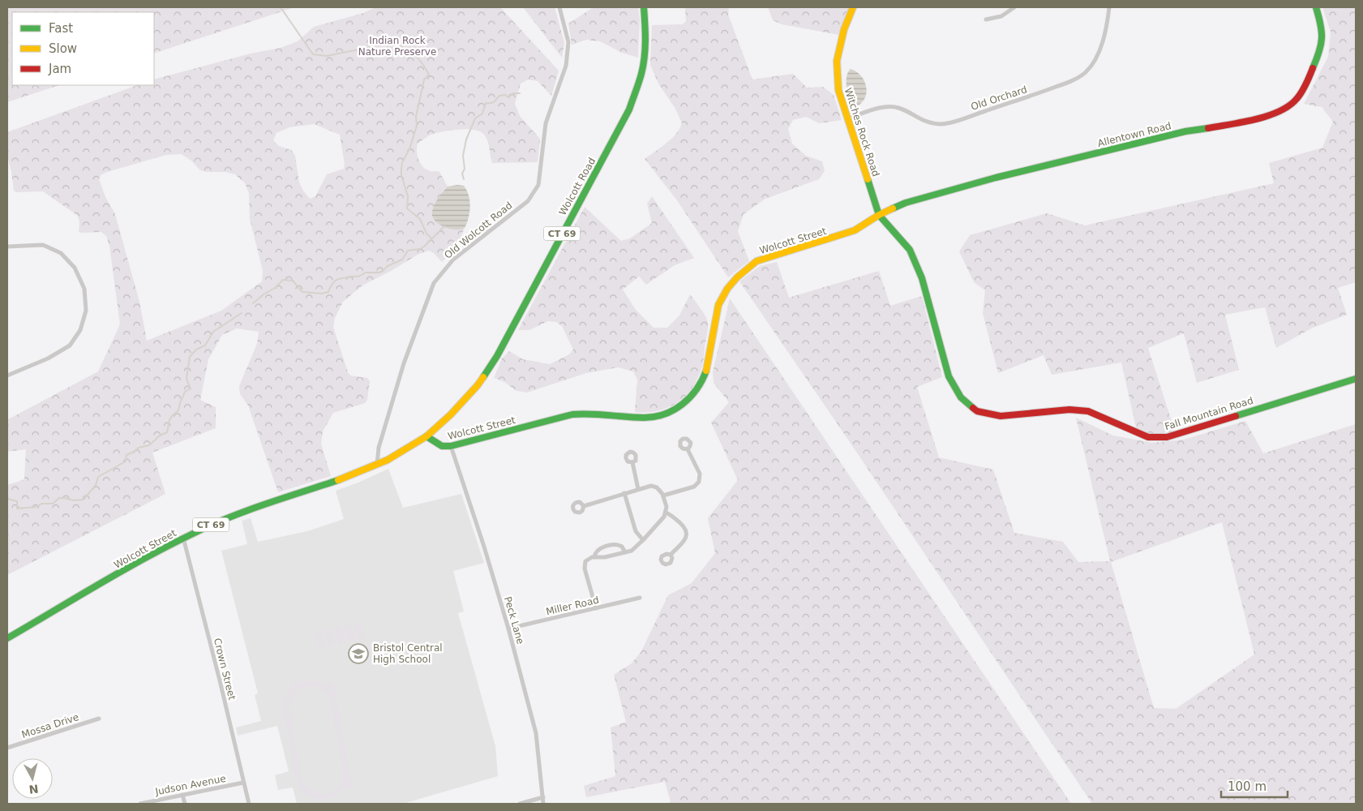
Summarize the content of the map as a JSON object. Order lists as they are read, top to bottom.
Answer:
{
  "streets": {
    "main road": [
      "Witches Rock Road",
      "Allentown Road",
      "Wolcott Road",
      "CT 69",
      "Wolcott Street",
      "Fall Mountain Road"
    ],
    "street": [
      "Old Orchard",
      "Old Wolcott Road",
      "Miller Road",
      "Peck Lane",
      "Crown Street",
      "Mossa Drive",
      "Judson Avenue"
    ]
  },
  "crossings": [
    ["Old Orchard", "Witches Rock Road"],
    ["Witches Rock Road", "Allentown Road"],
    ["Witches Rock Road", "Wolcott Street"],
    ["Witches Rock Road", "Fall Mountain Road"],
    ["Allentown Road", "Wolcott Street"],
    ["Allentown Road", "Fall Mountain Road"],
    ["Wolcott Road", "Wolcott Street"],
    ["Old Wolcott Road", "Wolcott Street"],
    ["Wolcott Street", "Fall Mountain Road"],
    ["Wolcott Street", "Peck Lane"],
    ["Wolcott Street", "Crown Street"],
    ["Miller Road", "Peck Lane"],
    ["Crown Street", "Judson Avenue"]
  ],
  "parks": ["Indian Rock Nature Preserve"],
  "places": {
    "school or university": ["Bristol Central High School"]
  },
  "legend": ["Fast", "Slow", "Jam"],
  "scale_bar": "100 m",
  "north": "bottom"
}
